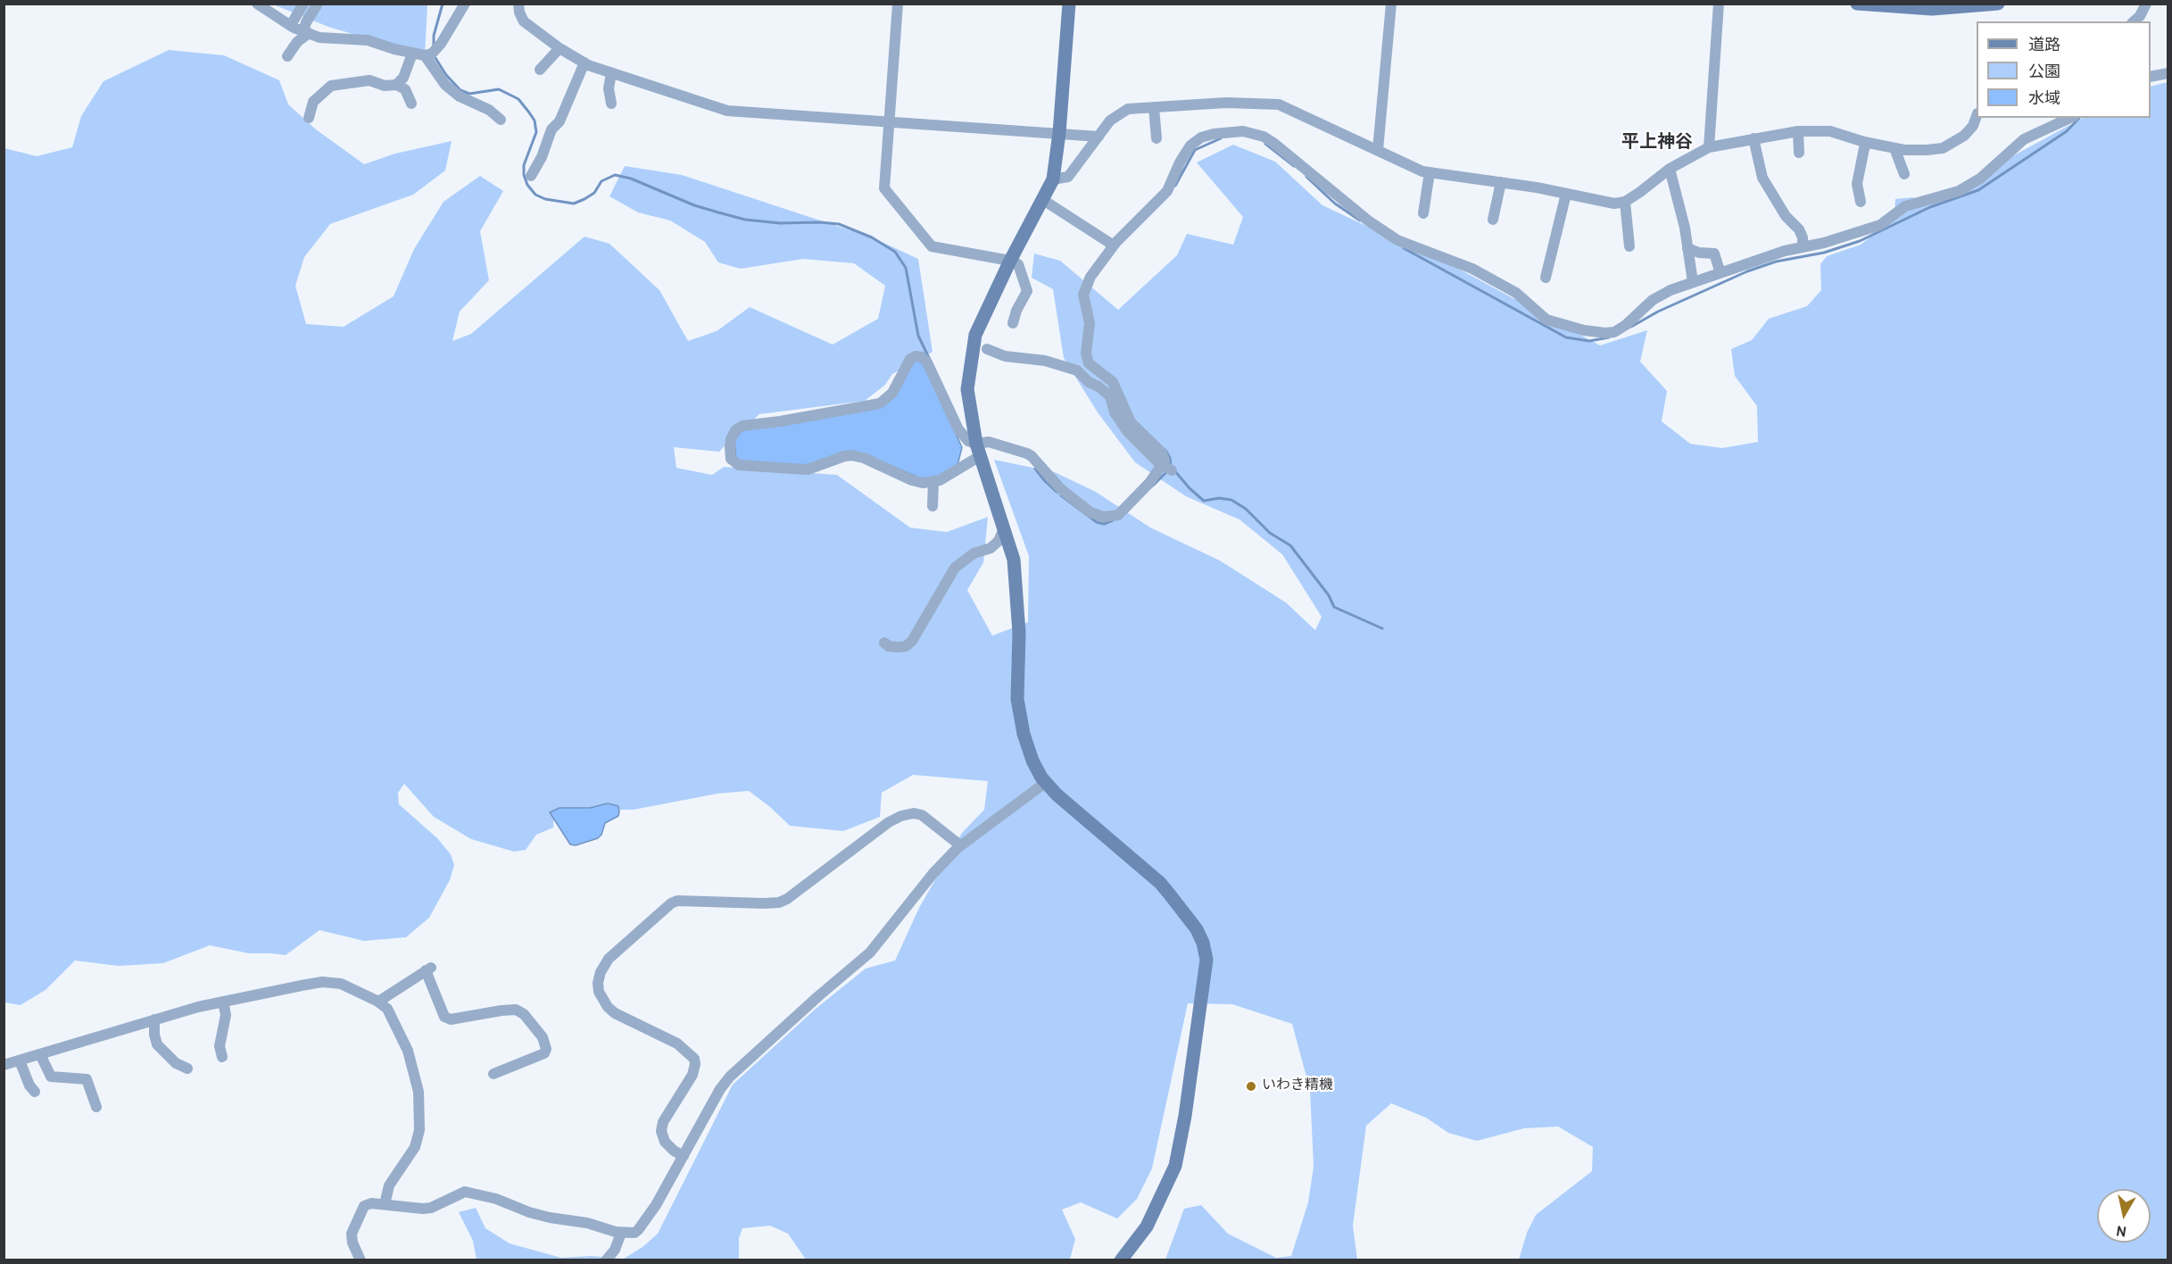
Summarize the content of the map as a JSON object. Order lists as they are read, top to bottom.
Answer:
{
  "districts": ["平上神谷"],
  "places": ["いわき精機"],
  "legend": ["道路", "公園", "水域"],
  "north": "bottom"
}
